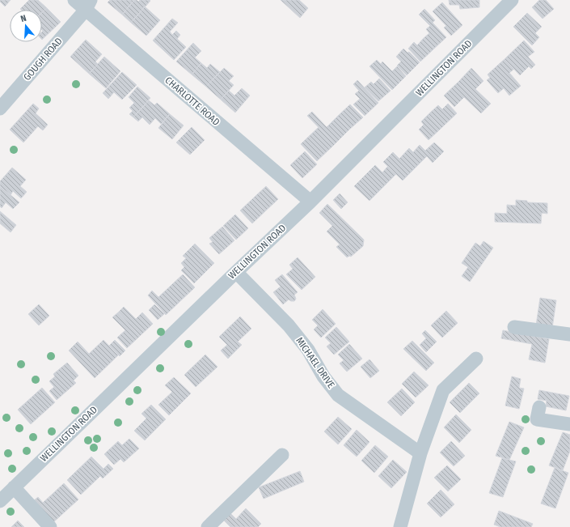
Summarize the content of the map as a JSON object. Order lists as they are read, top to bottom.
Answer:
{
  "streets": {
    "street": [
      "GOUGH ROAD",
      "WELLINGTON ROAD",
      "CHARLOTTE ROAD",
      "MICHAEL DRIVE"
    ]
  },
  "crossings": [
    ["GOUGH ROAD", "CHARLOTTE ROAD"],
    ["WELLINGTON ROAD", "CHARLOTTE ROAD"],
    ["WELLINGTON ROAD", "MICHAEL DRIVE"]
  ],
  "north": "top"
}
